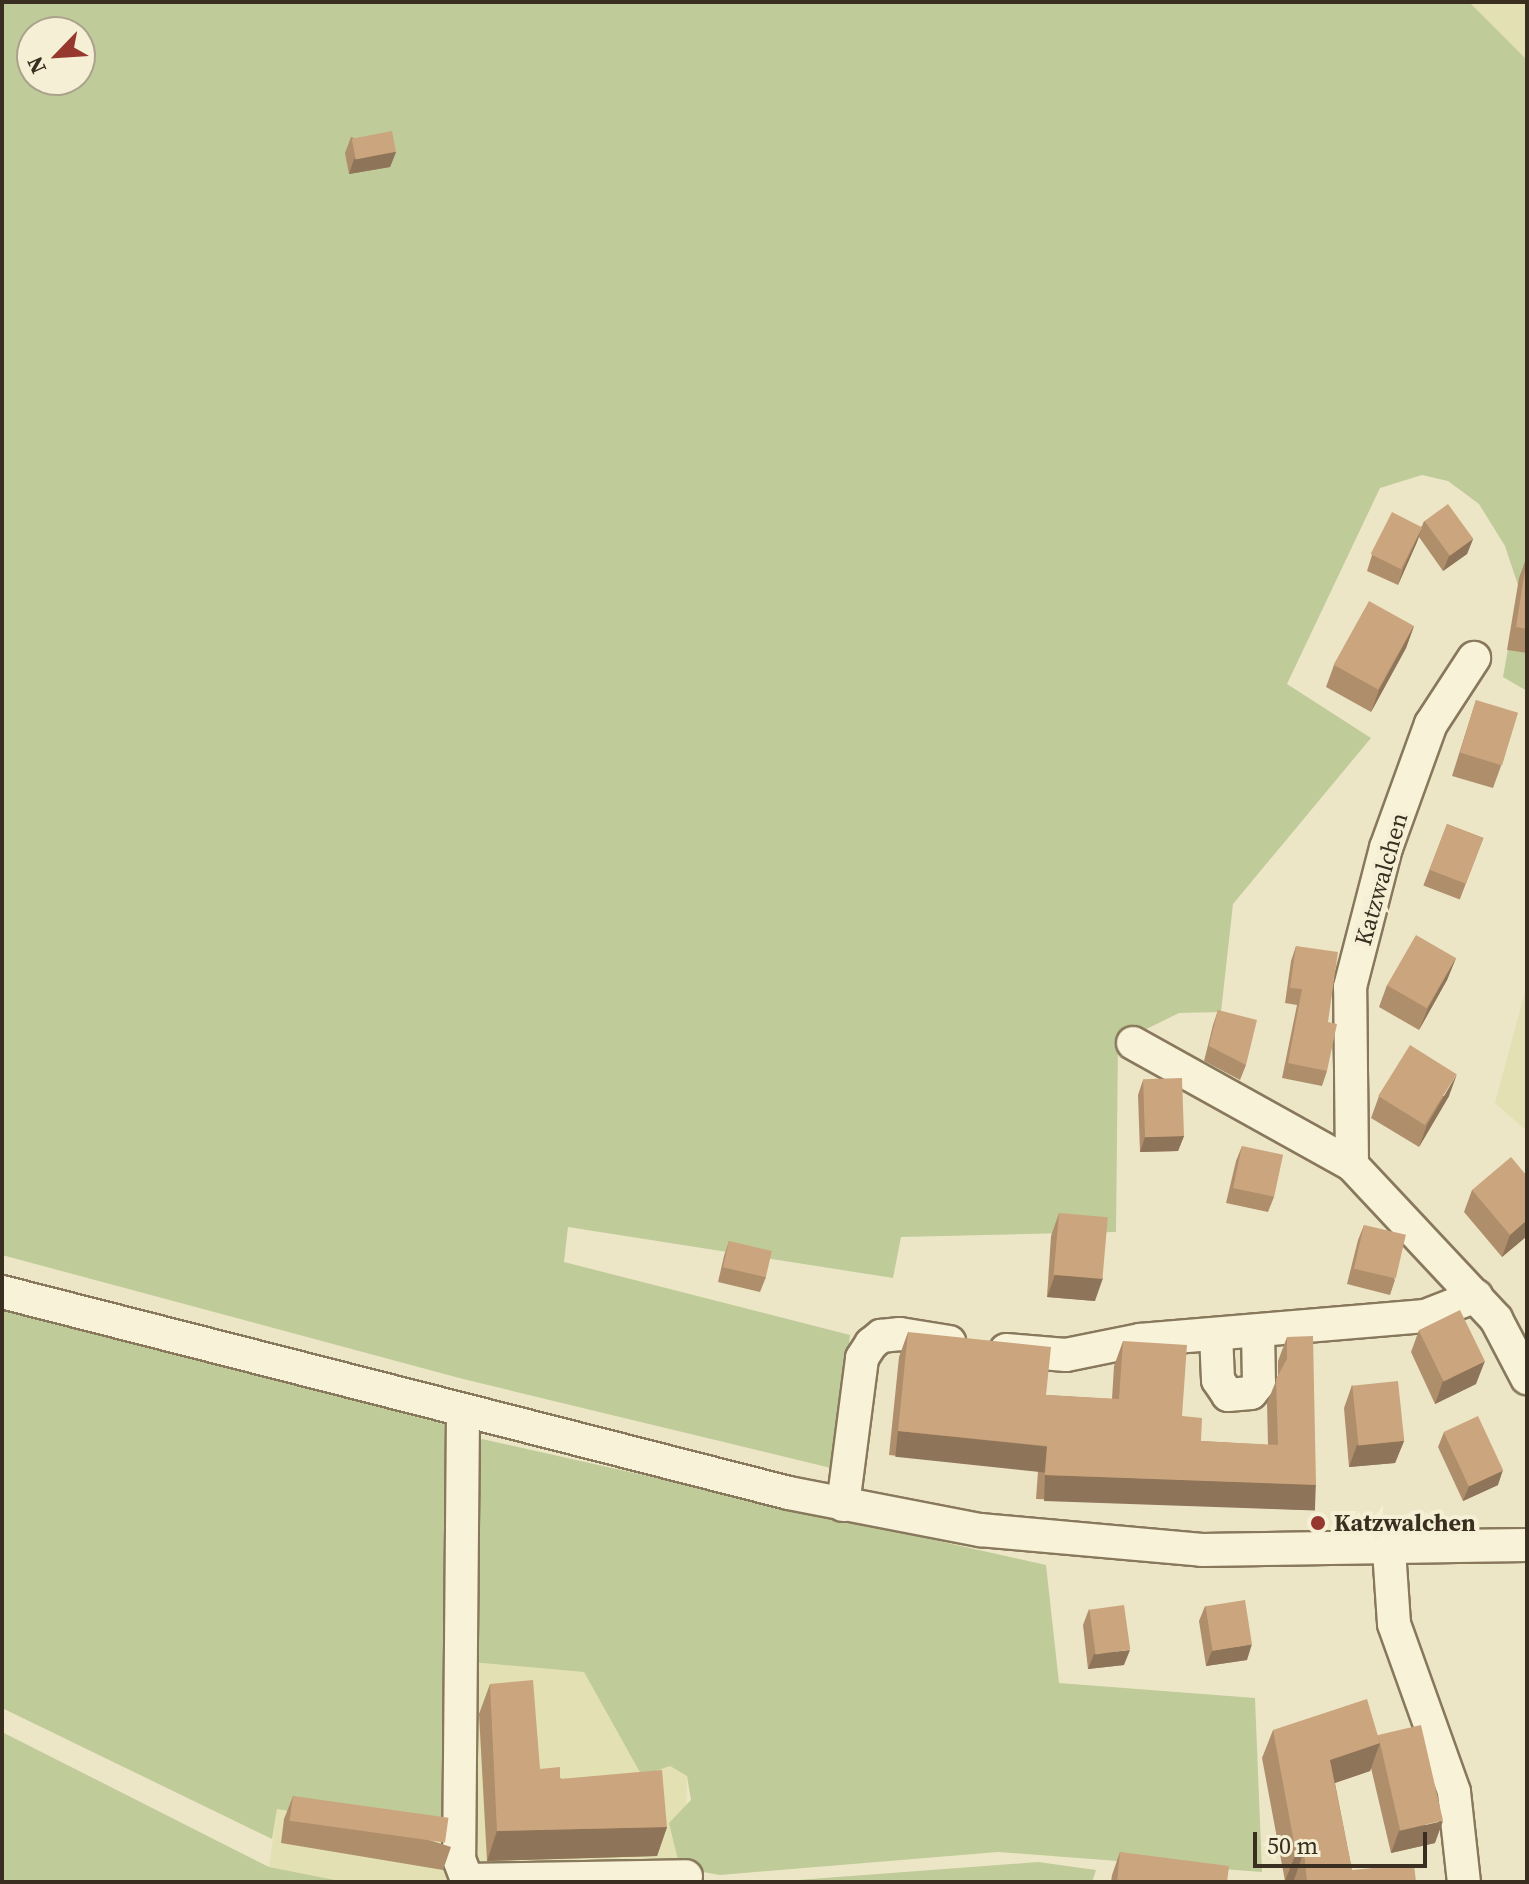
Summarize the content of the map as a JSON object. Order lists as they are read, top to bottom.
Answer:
{
  "streets": {
    "street": ["Katzwalchen"]
  },
  "places": ["Katzwalchen"],
  "scale_bar": "50 m",
  "north": "bottom left"
}
